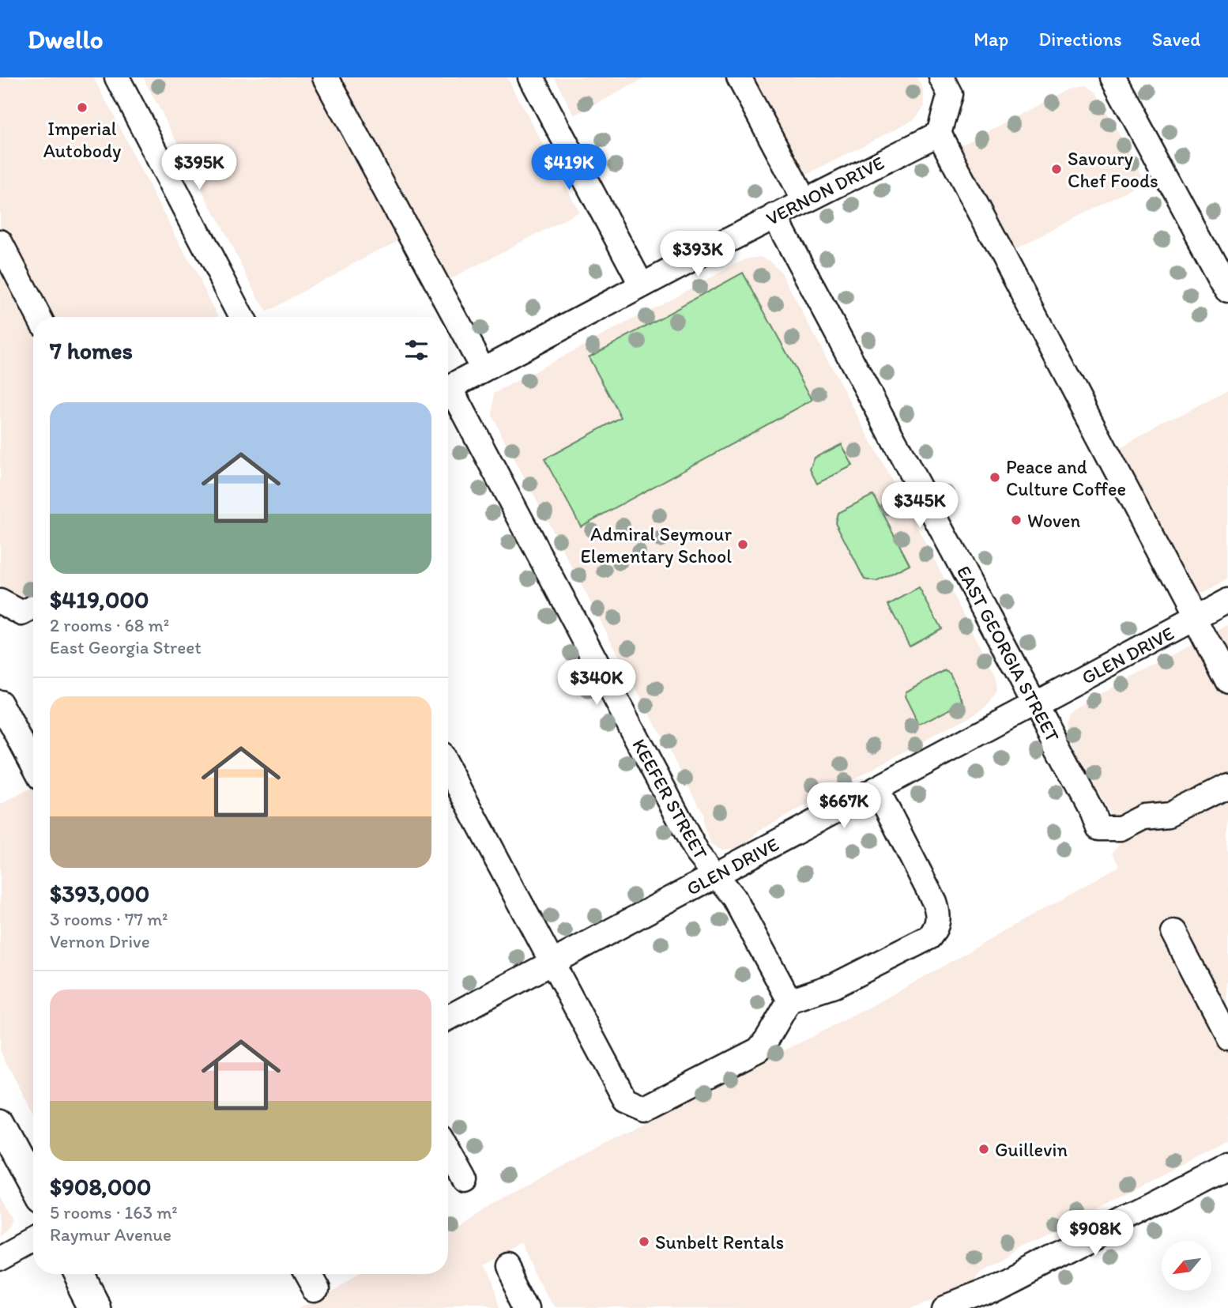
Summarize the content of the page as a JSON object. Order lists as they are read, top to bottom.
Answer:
{
  "streets": {
    "street": [
      "VERNON DRIVE",
      "EAST GEORGIA STREET",
      "GLEN DRIVE",
      "KEEFER STREET"
    ]
  },
  "crossings": [
    ["VERNON DRIVE", "EAST GEORGIA STREET"],
    ["EAST GEORGIA STREET", "GLEN DRIVE"],
    ["GLEN DRIVE", "KEEFER STREET"]
  ],
  "places": [
    "Imperial Autobody",
    "Savoury Chef Foods",
    "Peace and Culture Coffee",
    "Woven",
    "Admiral Seymour Elementary School",
    "Guillevin",
    "Sunbelt Rentals"
  ],
  "north": "bottom left",
  "page": {
    "header": "Dwello",
    "nav": ["Map", "Directions", "Saved"],
    "price": [
      "$395K",
      "$419K",
      "$393K",
      "$345K",
      "$340K",
      "$667K",
      "$908K"
    ],
    "heading": "7 homes",
    "list": [
      {
        "name": "$419,000",
        "note": "2 rooms · 68 m² · East Georgia Street"
      },
      {
        "name": "$393,000",
        "note": "3 rooms · 77 m² · Vernon Drive"
      },
      {
        "name": "$908,000",
        "note": "5 rooms · 163 m² · Raymur Avenue"
      }
    ]
  }
}
